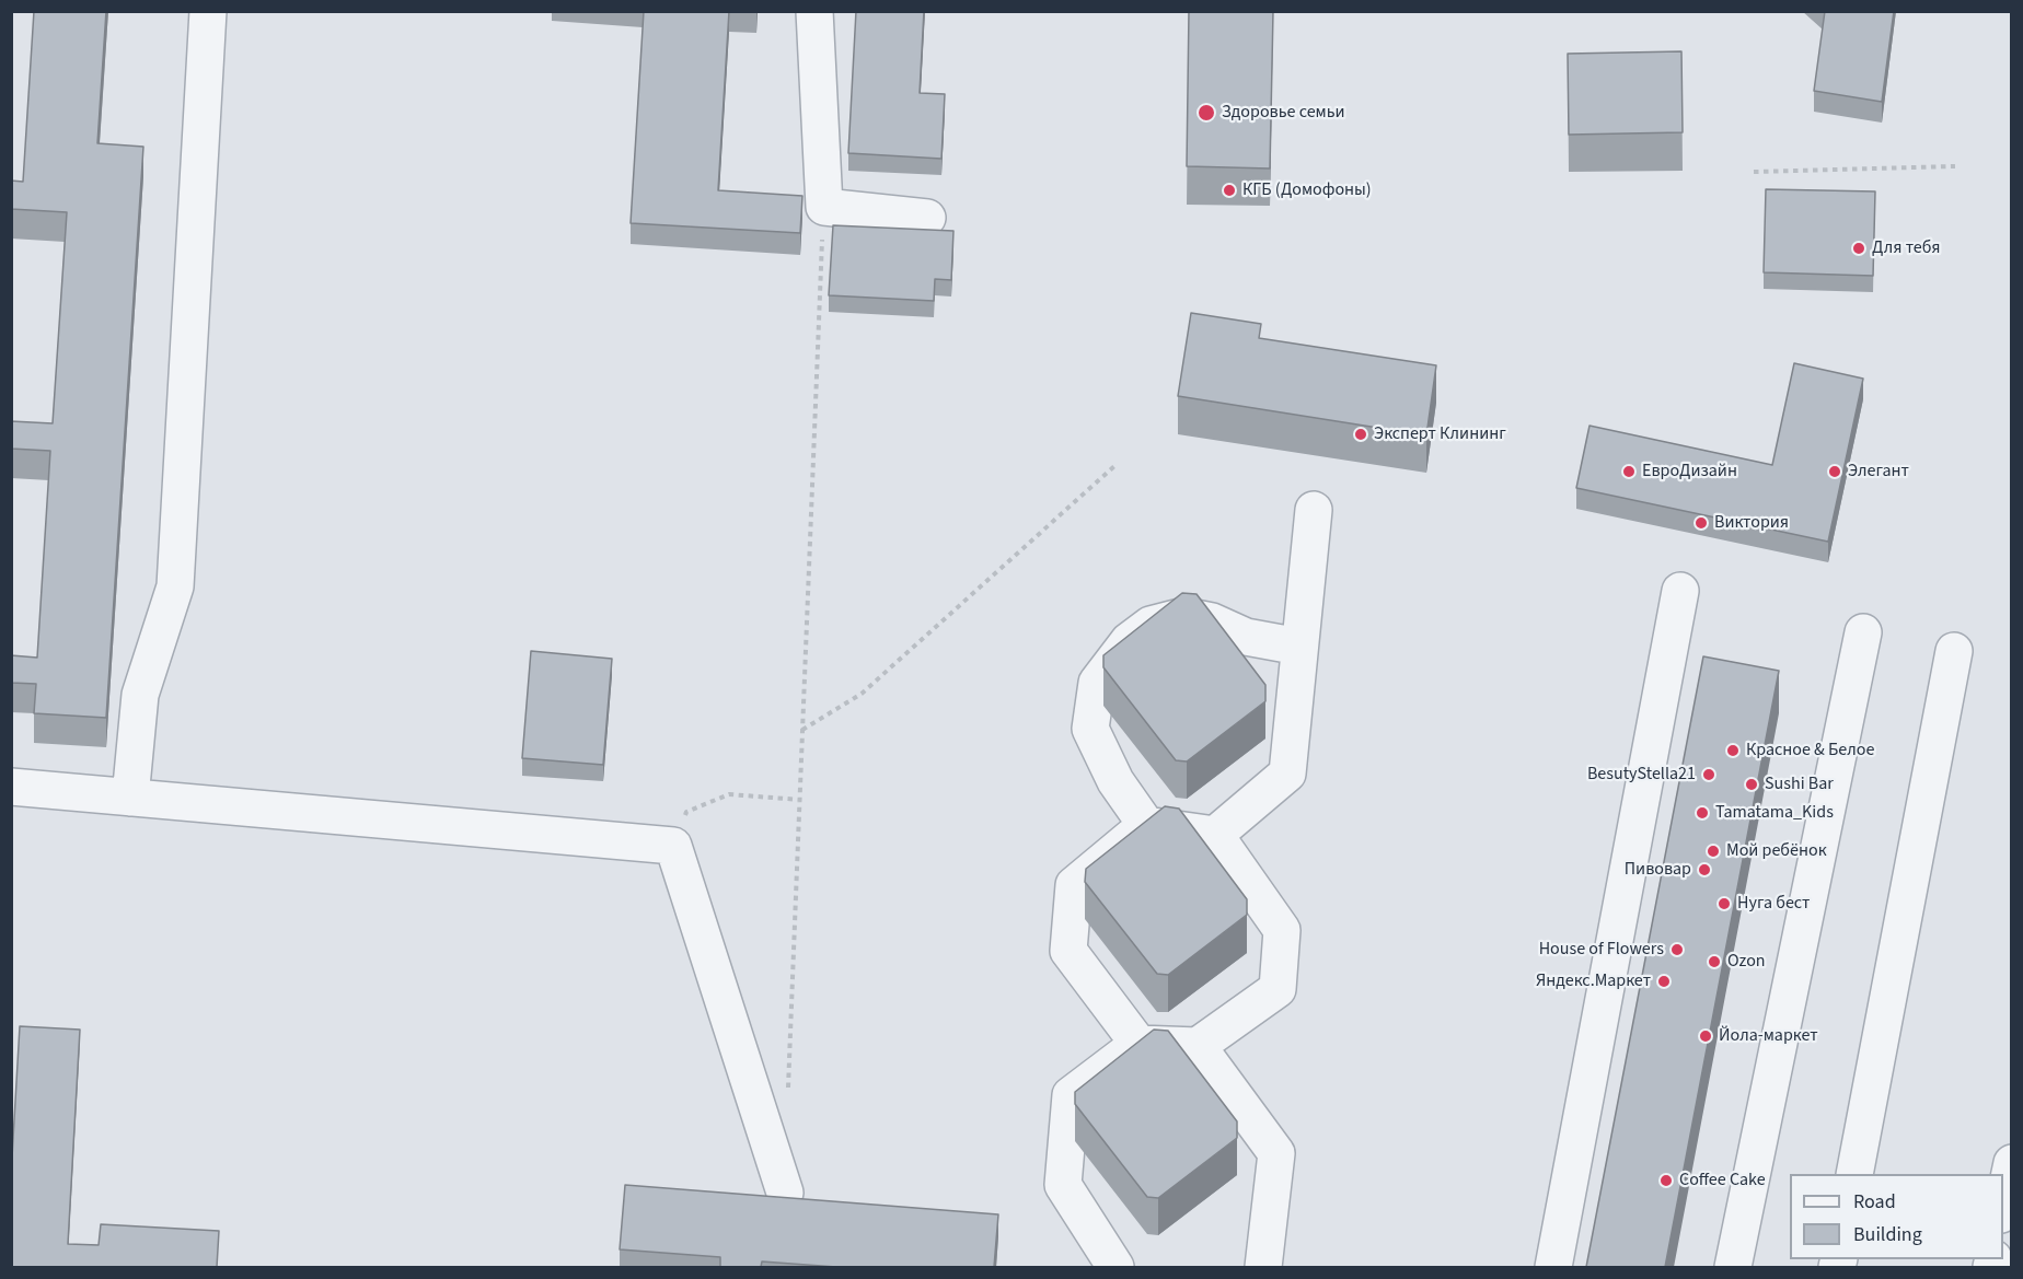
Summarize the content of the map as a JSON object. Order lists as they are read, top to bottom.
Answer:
{
  "places": [
    "Здоровье семьи",
    "КГБ (Домофоны)",
    "Для тебя",
    "Эксперт Клининг",
    "ЕвроДизайн",
    "Элегант",
    "Виктория",
    "Красное & Белое",
    "BesutyStella21",
    "Sushi Bar",
    "Tamatama_Kids",
    "Мой ребёнок",
    "Пивовар",
    "Нуга бест",
    "House of Flowers",
    "Ozon",
    "Яндекс.Маркет",
    "Йола-маркет",
    "Coffee Cake"
  ],
  "legend": ["Road", "Building"]
}
